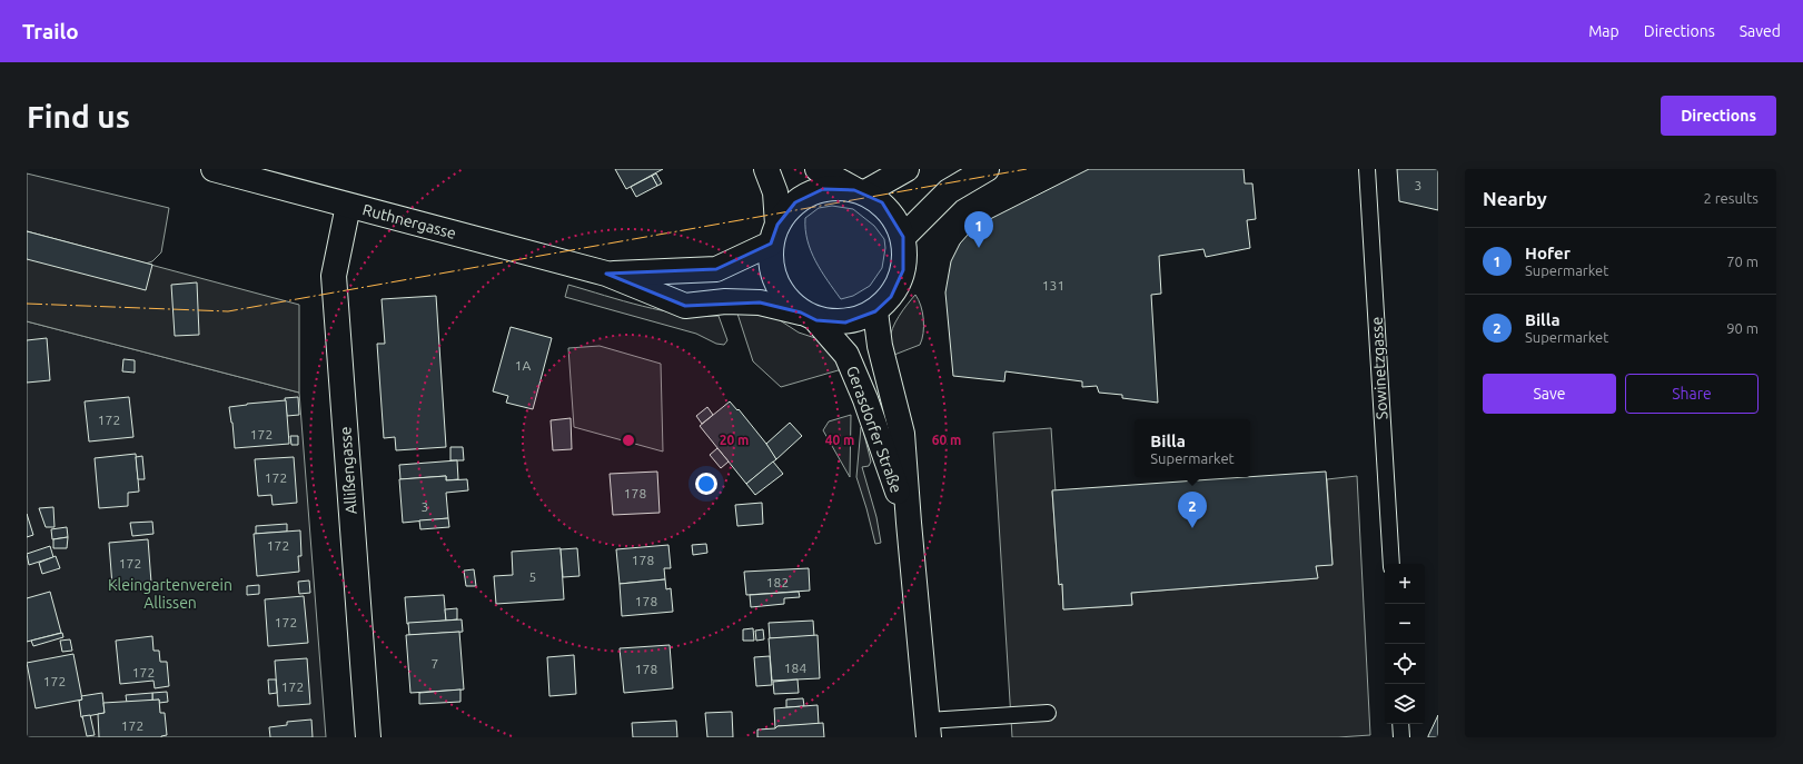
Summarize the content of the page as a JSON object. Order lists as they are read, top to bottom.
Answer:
{
  "streets": {
    "street": ["Ruthnergasse", "Gerasdorfer Straße", "Allißengasse"],
    "lane": ["Sowinetzgasse"]
  },
  "crossings": [
    ["Ruthnergasse", "Gerasdorfer Straße"],
    ["Ruthnergasse", "Allißengasse"]
  ],
  "parks": ["Kleingartenverein Allissen"],
  "house_numbers": [
    "3",
    "131",
    "1A",
    "172",
    "172",
    "172",
    "178",
    "3",
    "172",
    "178",
    "172",
    "5",
    "182",
    "178",
    "172",
    "7",
    "184",
    "178",
    "172",
    "172",
    "172",
    "172"
  ],
  "page": {
    "header": "Trailo",
    "nav": ["Map", "Directions", "Saved"],
    "buttons": [
      "Directions",
      ["Save", "Share"]
    ],
    "title": "Find us",
    "heading": ["Nearby", "2 results"],
    "pins": ["1", "2"],
    "list": [
      {
        "mark": "1",
        "name": "Hofer",
        "note": "Supermarket",
        "value": "70 m"
      },
      {
        "mark": "2",
        "name": "Billa",
        "note": "Supermarket",
        "value": "90 m"
      }
    ],
    "popup": ["Billa", "Supermarket"],
    "map_buttons": ["+", "−"]
  },
  "rings": ["20 m", "40 m", "60 m"]
}
